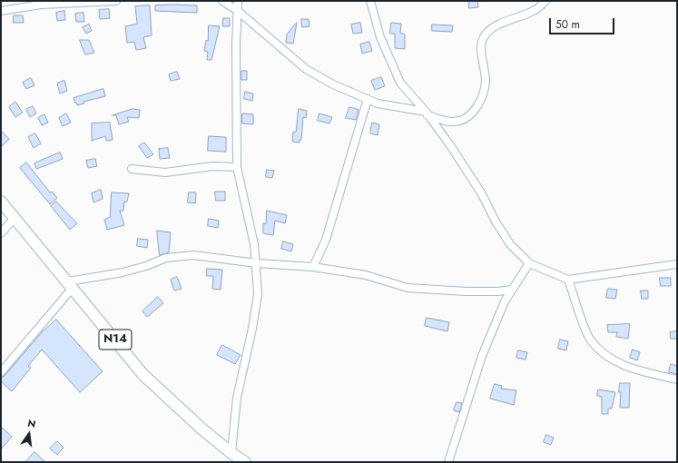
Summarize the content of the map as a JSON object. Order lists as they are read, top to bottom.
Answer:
{
  "streets": {
    "main road": ["N14"]
  },
  "scale_bar": "50 m",
  "north": "top"
}
